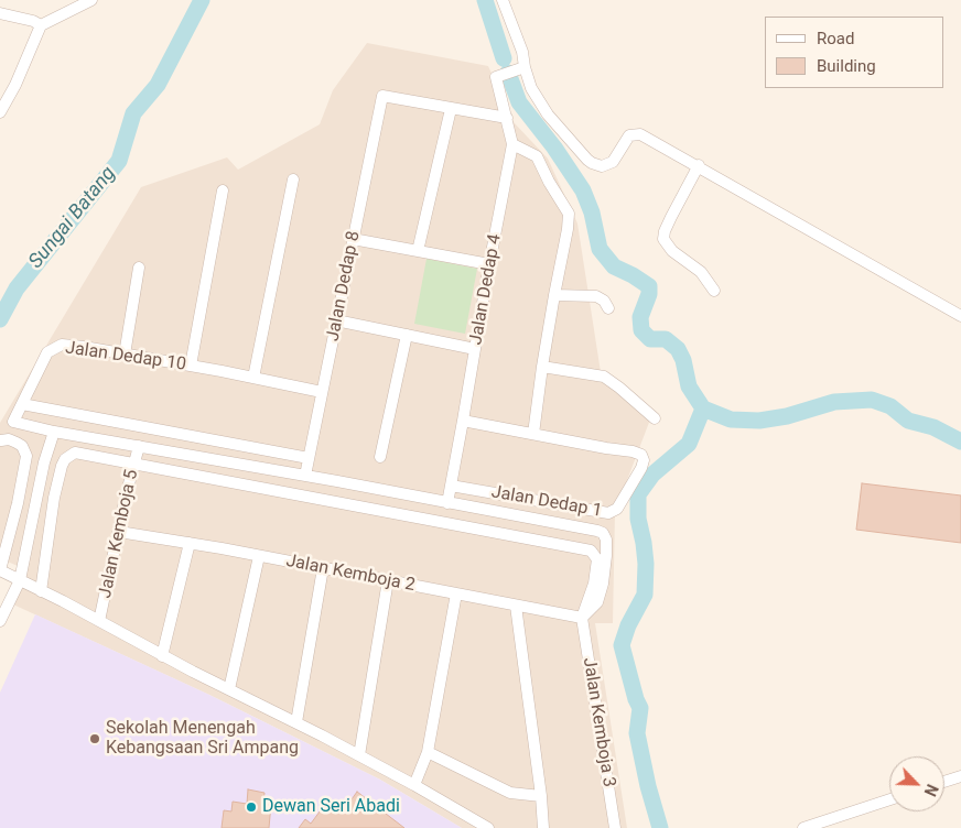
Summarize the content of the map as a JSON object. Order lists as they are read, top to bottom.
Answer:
{
  "streets": {
    "street": [
      "Jalan Dedap 8",
      "Jalan Dedap 4",
      "Jalan Dedap 10",
      "Jalan Dedap 1",
      "Jalan Kemboja 5",
      "Jalan Kemboja 2",
      "Jalan Kemboja 3"
    ]
  },
  "crossings": [
    ["Jalan Dedap 8", "Jalan Dedap 10"],
    ["Jalan Dedap 4", "Jalan Dedap 1"],
    ["Jalan Kemboja 5", "Jalan Kemboja 2"],
    ["Jalan Kemboja 2", "Jalan Kemboja 3"]
  ],
  "water": ["Sungai Batang"],
  "places": ["Sekolah Menengah Kebangsaan Sri Ampang", "Dewan Seri Abadi"],
  "legend": ["Road", "Building"],
  "north": "bottom right"
}
